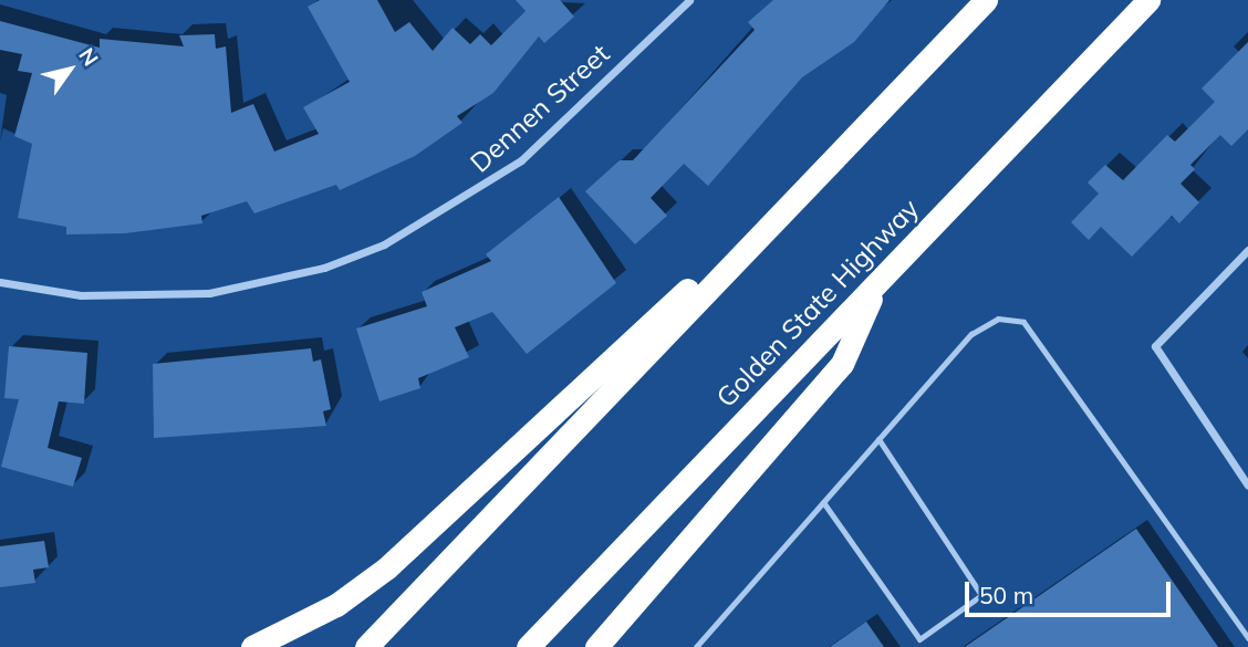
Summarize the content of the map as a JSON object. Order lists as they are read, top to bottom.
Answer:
{
  "streets": {
    "highway": ["Golden State Highway"],
    "street": ["Dennen Street"]
  },
  "scale_bar": "50 m",
  "north": "top right"
}
